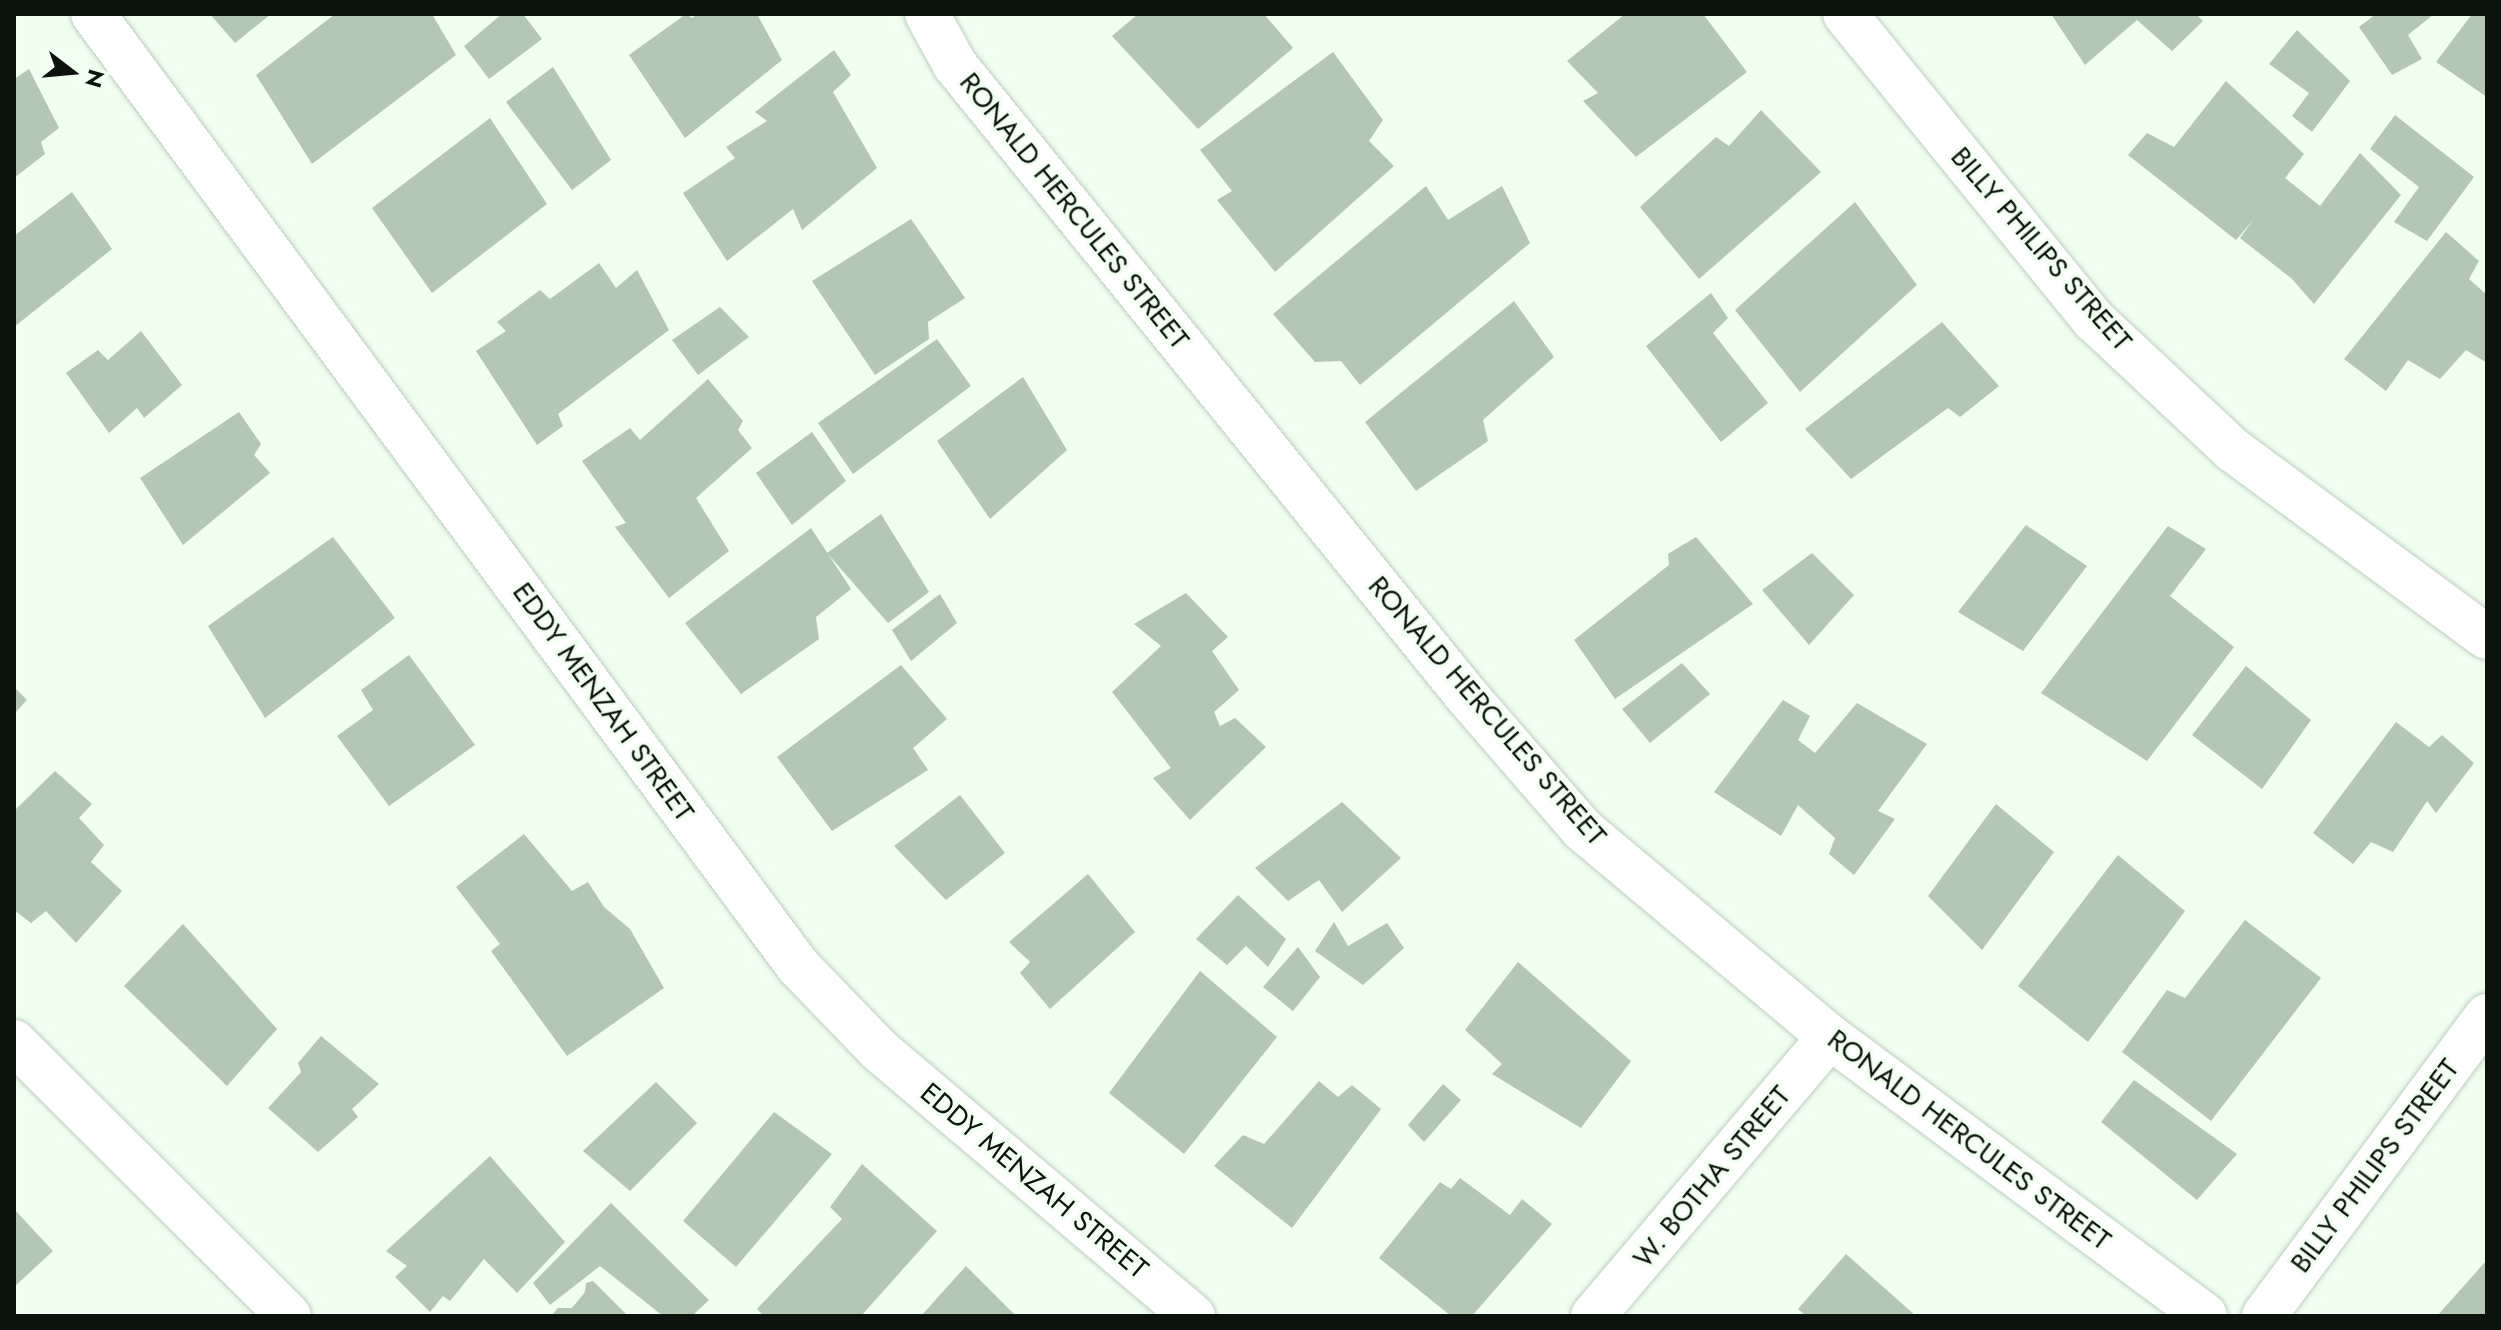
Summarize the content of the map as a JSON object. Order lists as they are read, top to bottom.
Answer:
{
  "streets": {
    "street": [
      "RONALD HERCULES STREET",
      "BILLY PHILIPS STREET",
      "EDDY MENZAH STREET",
      "W. BOTHA STREET"
    ]
  },
  "crossings": [
    ["RONALD HERCULES STREET", "W. BOTHA STREET"]
  ],
  "north": "right"
}
